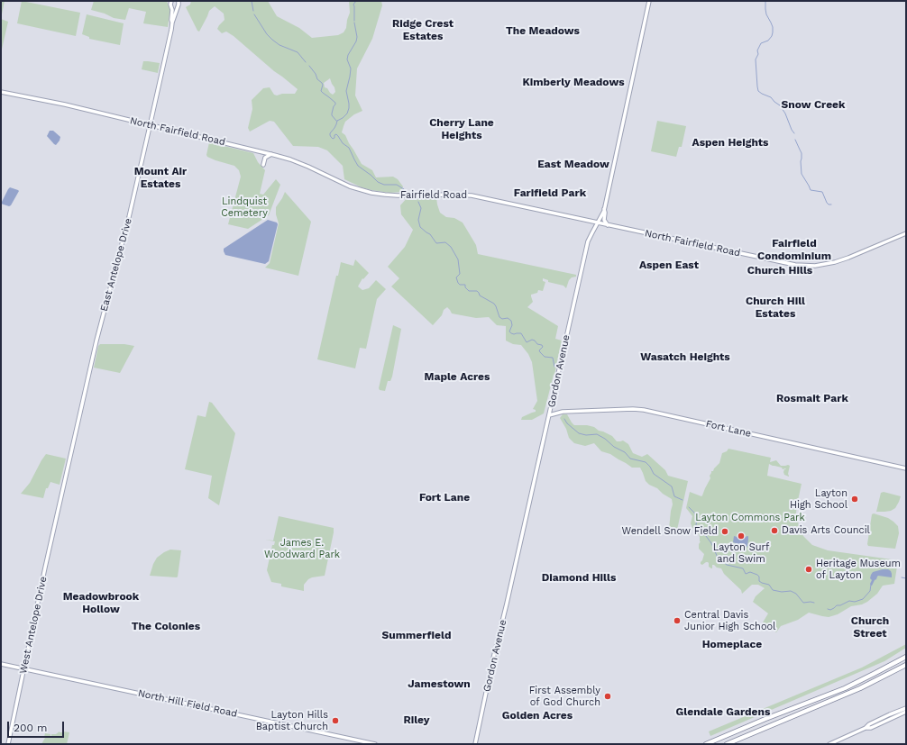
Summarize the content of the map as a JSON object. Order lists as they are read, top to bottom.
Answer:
{
  "streets": {
    "main road": [
      "North Fairfield Road",
      "Fairfield Road",
      "East Antelope Drive",
      "Gordon Avenue",
      "Fort Lane",
      "West Antelope Drive",
      "North Hill Field Road"
    ]
  },
  "crossings": [
    ["North Fairfield Road", "Fairfield Road"],
    ["North Fairfield Road", "East Antelope Drive"],
    ["Fairfield Road", "Gordon Avenue"],
    ["East Antelope Drive", "West Antelope Drive"],
    ["Gordon Avenue", "Fort Lane"],
    ["West Antelope Drive", "North Hill Field Road"]
  ],
  "districts": [
    "Ridge Crest Estates",
    "The Meadows",
    "Kimberly Meadows",
    "Snow Creek",
    "Cherry Lane Heights",
    "Aspen Heights",
    "East Meadow",
    "Mount Air Estates",
    "Farifield Park",
    "Fairfield Condominium",
    "Aspen East",
    "Church Hills",
    "Church Hill Estates",
    "Wasatch Heights",
    "Maple Acres",
    "Rosmait Park",
    "Fort Lane",
    "Diamond Hills",
    "Meadowbrook Hollow",
    "Church Street",
    "The Colonies",
    "Summerfield",
    "Homeplace",
    "Jamestown",
    "Glendale Gardens",
    "Golden Acres",
    "Riley"
  ],
  "parks": ["Lindquist Cemetery", "Layton Commons Park", "James E. Woodward Park"],
  "places": [
    "Layton High School",
    "Davis Arts Council",
    "Wendell Snow Field",
    "Layton Surf and Swim",
    "Heritage Museum of Layton",
    "Central Davis Junior High School",
    "First Assembly of God Church",
    "Layton Hills Baptist Church"
  ],
  "scale_bar": "200 m"
}
